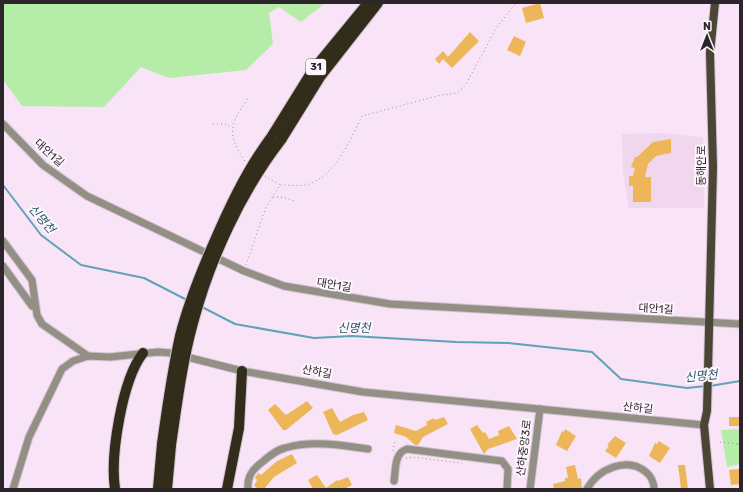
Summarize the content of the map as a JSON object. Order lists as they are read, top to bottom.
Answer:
{
  "streets": {
    "highway": ["31"],
    "main road": ["동해안로"],
    "street": ["대안1길", "산하길", "산하중앙3로"]
  },
  "crossings": [
    ["대안1길", "동해안로"],
    ["동해안로", "산하길"],
    ["산하길", "산하중앙3로"]
  ],
  "water": ["신명천"],
  "north": "top"
}
